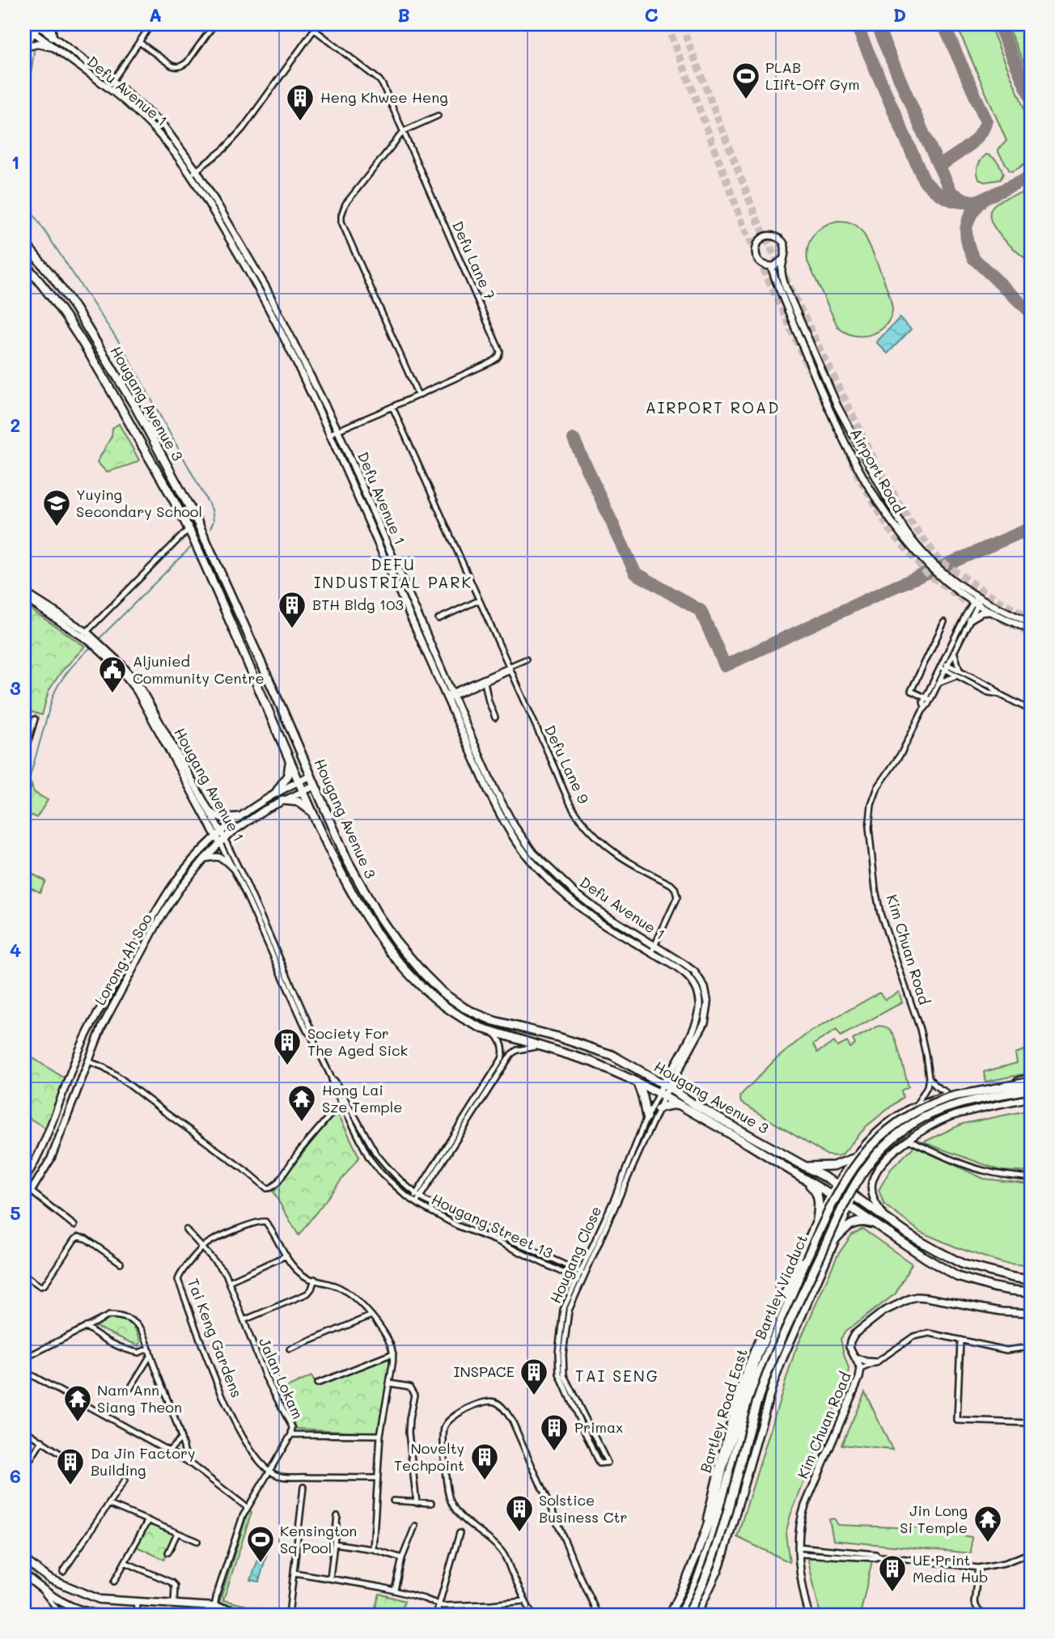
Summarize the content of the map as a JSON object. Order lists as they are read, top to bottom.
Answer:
{
  "streets": {
    "highway": ["Hougang Avenue 3", "Bartley Viaduct"],
    "main road": [
      "Defu Avenue 1",
      "Airport Road",
      "Hougang Avenue 1",
      "Kim Chuan Road",
      "Lorong Ah Soo",
      "Bartley Road East"
    ],
    "street": [
      "Defu Lane 7",
      "Defu Lane 9",
      "Hougang Street 13",
      "Hougang Close",
      "Tai Keng Gardens",
      "Jalan Lokam"
    ]
  },
  "crossings": [
    ["Defu Avenue 1", "Defu Lane 7"],
    ["Defu Avenue 1", "Hougang Avenue 3"],
    ["Defu Avenue 1", "Defu Lane 9"],
    ["Defu Avenue 1", "Hougang Close"],
    ["Defu Lane 7", "Defu Lane 9"],
    ["Hougang Avenue 3", "Lorong Ah Soo"],
    ["Hougang Avenue 3", "Hougang Close"],
    ["Hougang Avenue 3", "Bartley Road East"],
    ["Airport Road", "Kim Chuan Road"],
    ["Hougang Avenue 1", "Lorong Ah Soo"],
    ["Hougang Avenue 1", "Hougang Street 13"],
    ["Hougang Street 13", "Hougang Close"],
    ["Bartley Viaduct", "Bartley Road East"],
    ["Tai Keng Gardens", "Jalan Lokam"]
  ],
  "districts": ["AIRPORT ROAD", "DEFU INDUSTRIAL PARK", "TAI SENG"],
  "places": {
    "sports": ["PLAB LIift-Off Gym", "Kensington Sq Pool"],
    "building": [
      "Heng Khwee Heng",
      "BTH Bldg 103",
      "Society For The Aged Sick",
      "INSPACE",
      "Primax",
      "Novelty Techpoint",
      "Da Jin Factory Building",
      "Solstice Business Ctr",
      "UE Print Media Hub"
    ],
    "school or university": ["Yuying Secondary School"],
    "public building": ["Aljunied Community Centre"],
    "temple": ["Hong Lai Sze Temple", "Nam Ann Siang Theon", "Jin Long Si Temple"]
  },
  "grid": {
    "columns": [
      "A",
      "B",
      "C",
      "D"
    ],
    "rows": [
      "1",
      "2",
      "3",
      "4",
      "5",
      "6"
    ]
  }
}
